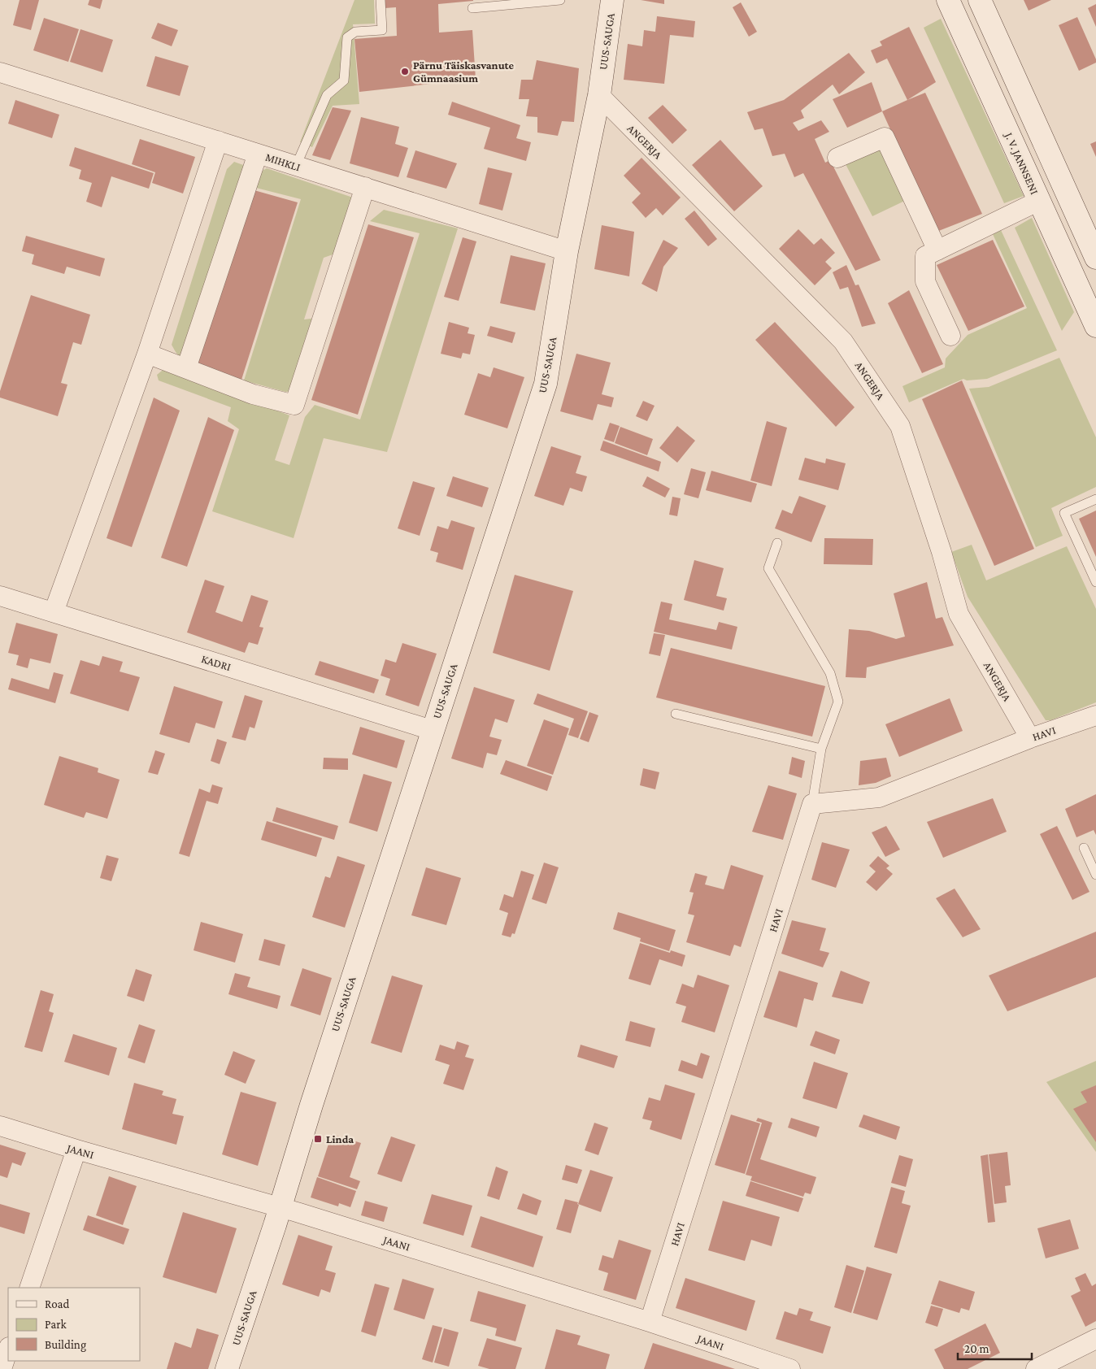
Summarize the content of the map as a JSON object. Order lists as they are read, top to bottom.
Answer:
{
  "streets": {
    "street": [
      "UUS-SAUGA",
      "ANGERJA",
      "MIHKLI",
      "J. V. JANNSENI",
      "KADRI",
      "HAVI",
      "JAANI"
    ]
  },
  "crossings": [
    ["UUS-SAUGA", "ANGERJA"],
    ["UUS-SAUGA", "MIHKLI"],
    ["UUS-SAUGA", "KADRI"],
    ["UUS-SAUGA", "JAANI"],
    ["ANGERJA", "HAVI"],
    ["HAVI", "JAANI"]
  ],
  "places": {
    "other": ["Pärnu Täiskasvanute Gümnaasium"],
    "transit": ["Linda"]
  },
  "legend": ["Road", "Park", "Building"],
  "scale_bar": "20 m"
}
